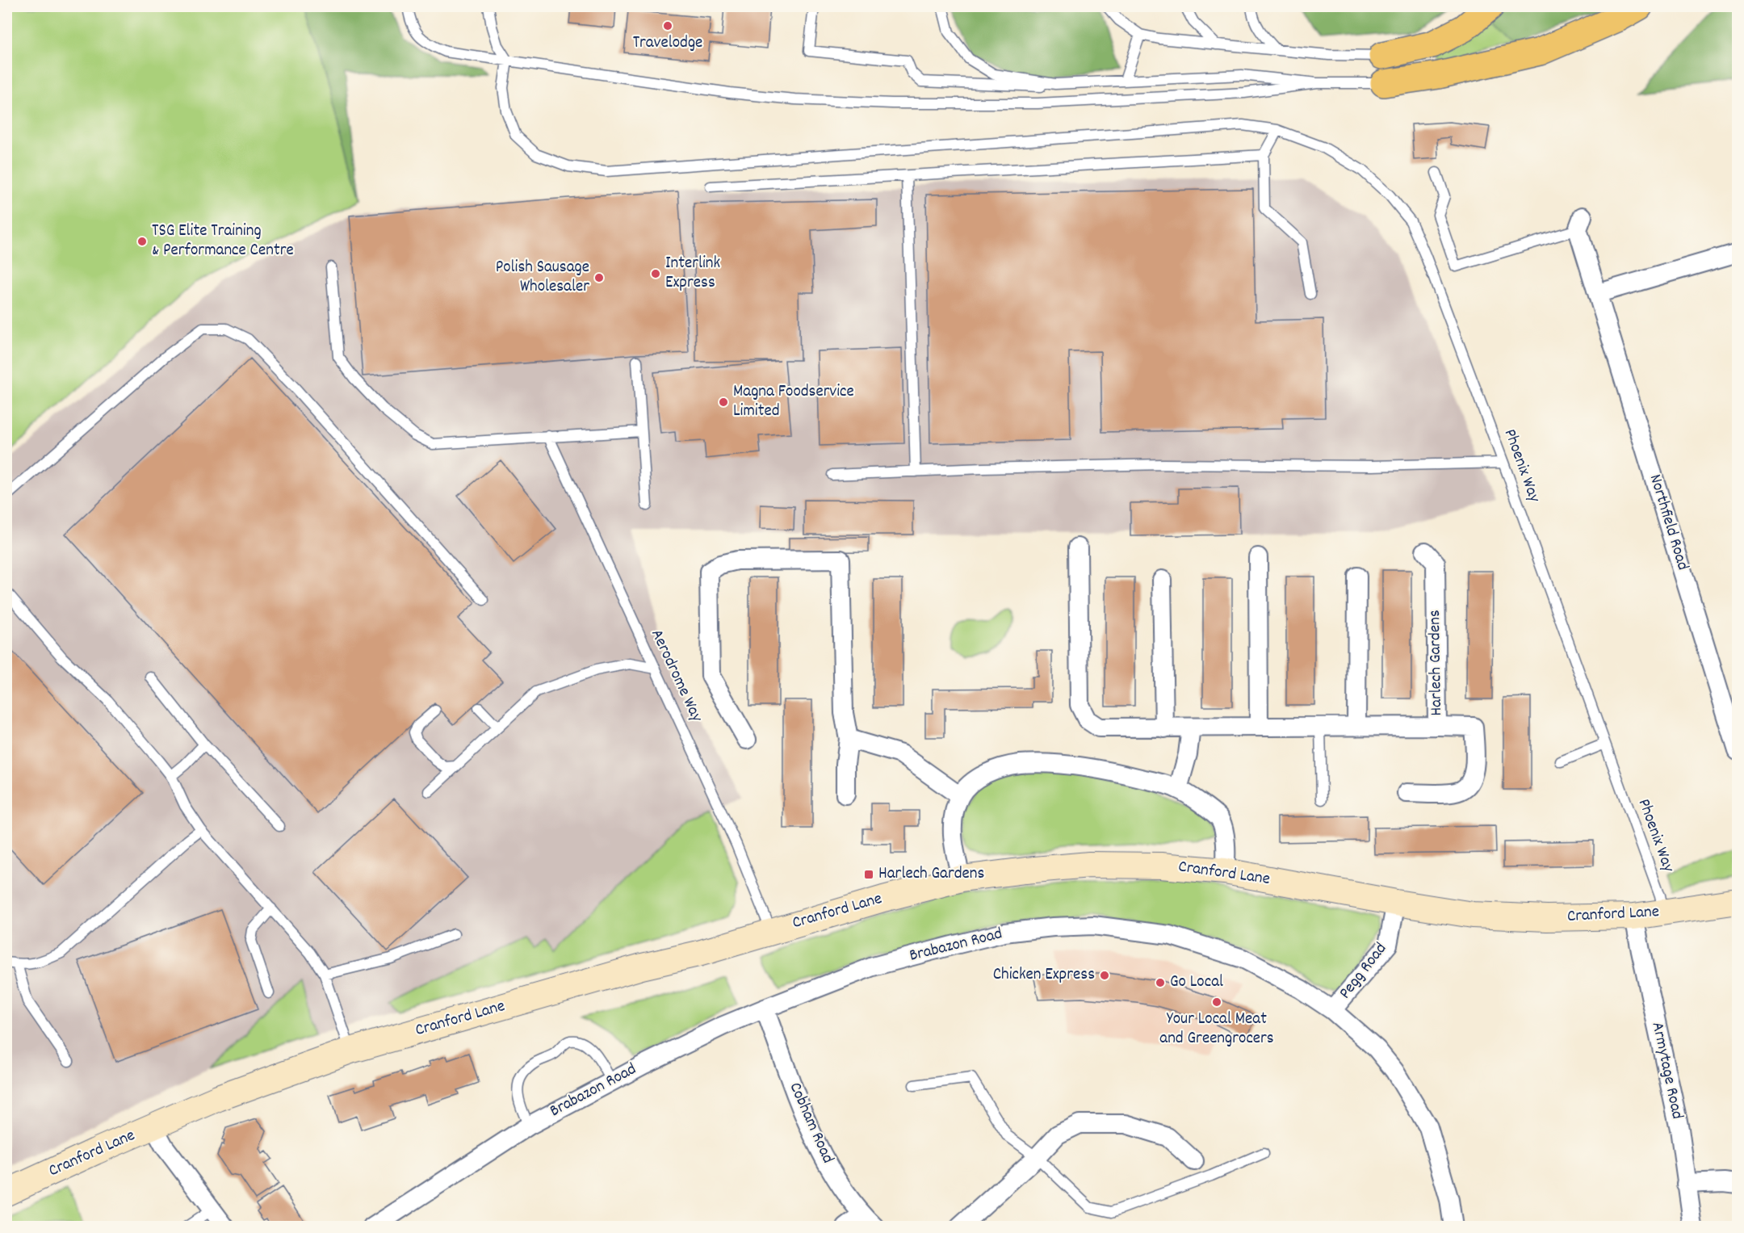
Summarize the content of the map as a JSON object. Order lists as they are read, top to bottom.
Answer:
{
  "streets": {
    "street": [
      "Northfield Road",
      "Harlech Gardens",
      "Cranford Lane",
      "Brabazon Road",
      "Pegg Road",
      "Armytage Road",
      "Cobham Road"
    ],
    "lane": ["Phoenix Way", "Aerodrome Way"]
  },
  "crossings": [
    ["Phoenix Way", "Cranford Lane"],
    ["Aerodrome Way", "Cranford Lane"],
    ["Cranford Lane", "Pegg Road"],
    ["Cranford Lane", "Armytage Road"],
    ["Brabazon Road", "Pegg Road"],
    ["Brabazon Road", "Cobham Road"]
  ],
  "places": {
    "other": [
      "Travelodge",
      "TSG Elite Training & Performance Centre",
      "Interlink Express",
      "Polish Sausage Wholesaler",
      "Magna Foodservice Limited",
      "Chicken Express",
      "Go Local",
      "Your Local Meat and Greengrocers"
    ],
    "transit": ["Harlech Gardens"]
  }
}
